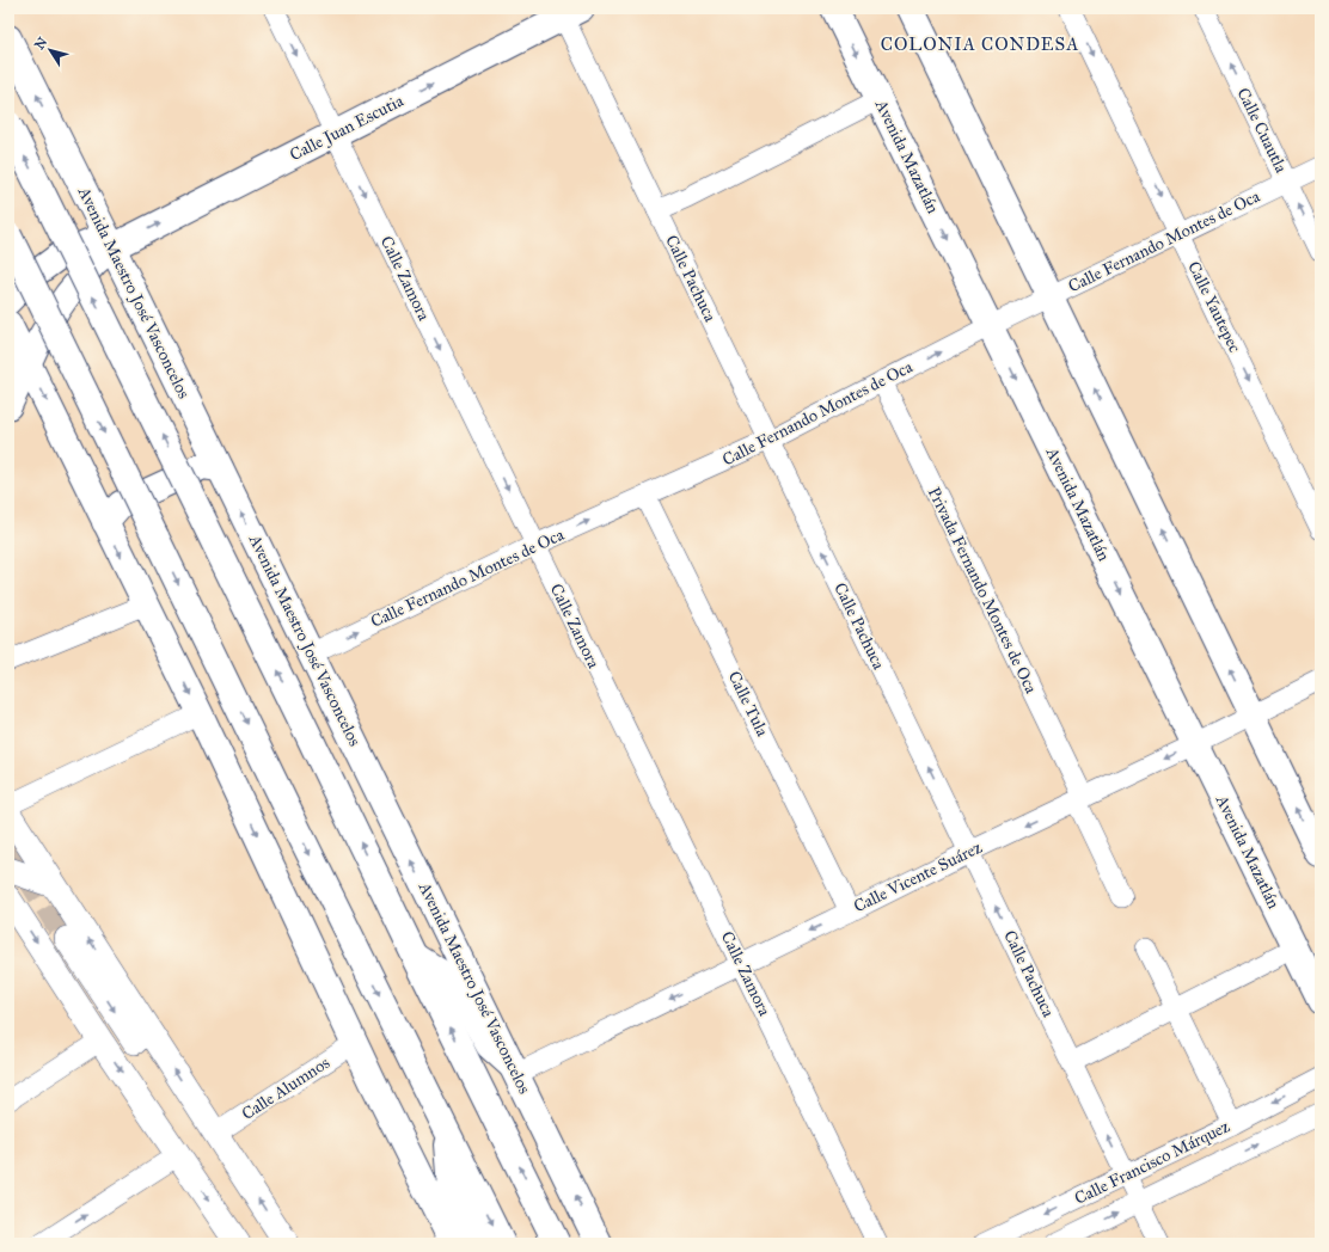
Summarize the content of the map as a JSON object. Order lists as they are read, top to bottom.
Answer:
{
  "streets": {
    "main road": ["Calle Juan Escutia", "Avenida Mazatlán", "Avenida Maestro José Vasconcelos"],
    "street": [
      "Calle Cuautla",
      "Calle Fernando Montes de Oca",
      "Calle Zamora",
      "Calle Pachuca",
      "Calle Yautepec",
      "Privada Fernando Montes de Oca",
      "Calle Tula",
      "Calle Vicente Suárez",
      "Calle Alumnos",
      "Calle Francisco Márquez"
    ]
  },
  "crossings": [
    ["Calle Juan Escutia", "Calle Zamora"],
    ["Calle Juan Escutia", "Calle Pachuca"],
    ["Calle Juan Escutia", "Avenida Maestro José Vasconcelos"],
    ["Calle Cuautla", "Calle Fernando Montes de Oca"],
    ["Avenida Mazatlán", "Calle Fernando Montes de Oca"],
    ["Avenida Mazatlán", "Calle Vicente Suárez"],
    ["Calle Fernando Montes de Oca", "Calle Zamora"],
    ["Calle Fernando Montes de Oca", "Calle Pachuca"],
    ["Calle Fernando Montes de Oca", "Avenida Maestro José Vasconcelos"],
    ["Calle Fernando Montes de Oca", "Calle Yautepec"],
    ["Calle Fernando Montes de Oca", "Privada Fernando Montes de Oca"],
    ["Calle Fernando Montes de Oca", "Calle Tula"],
    ["Calle Zamora", "Calle Vicente Suárez"],
    ["Calle Pachuca", "Calle Vicente Suárez"],
    ["Calle Pachuca", "Calle Francisco Márquez"],
    ["Avenida Maestro José Vasconcelos", "Calle Vicente Suárez"],
    ["Privada Fernando Montes de Oca", "Calle Vicente Suárez"],
    ["Calle Tula", "Calle Vicente Suárez"]
  ],
  "one_way": [
    "Calle Juan Escutia",
    "Calle Cuautla",
    "Calle Fernando Montes de Oca",
    "Calle Zamora",
    "Calle Pachuca",
    "Calle Yautepec",
    "Calle Vicente Suárez"
  ],
  "districts": ["COLONIA CONDESA"],
  "north": "top left"
}
